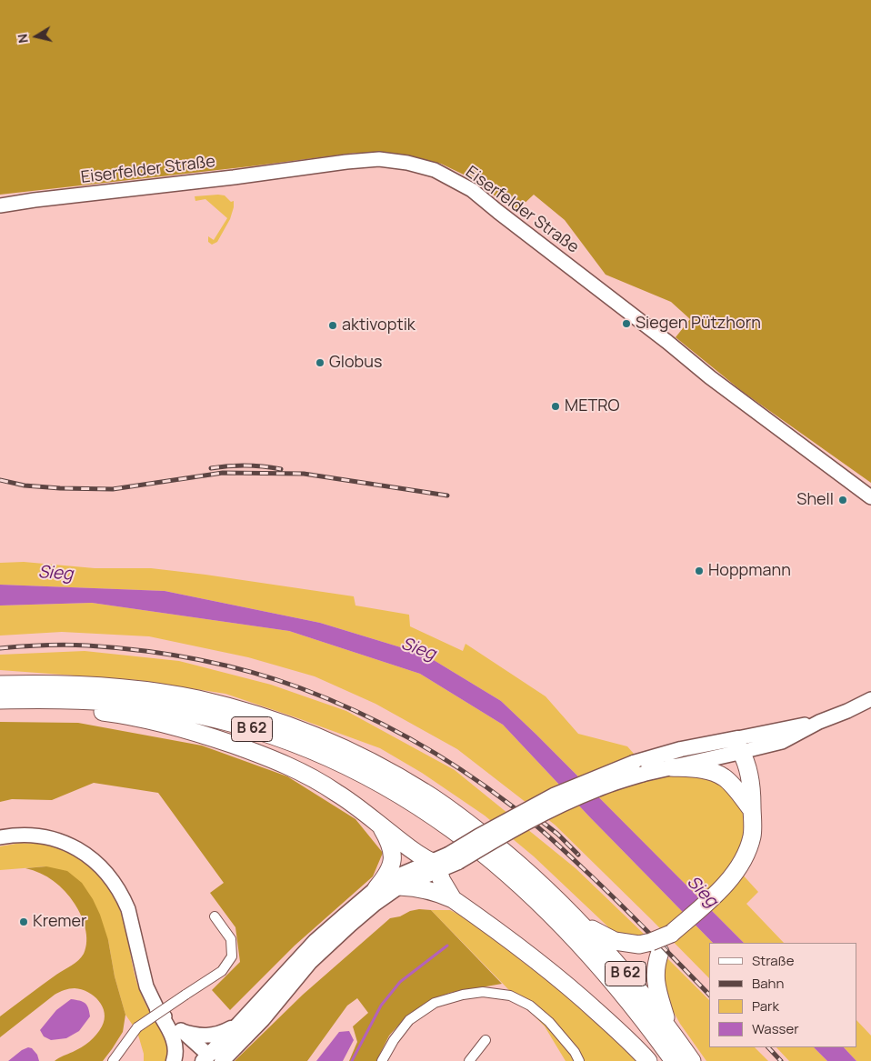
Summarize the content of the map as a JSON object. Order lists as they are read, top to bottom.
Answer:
{
  "streets": {
    "highway": ["B 62"],
    "main road": ["Eiserfelder Straße"]
  },
  "water": ["Sieg"],
  "places": [
    "Siegen Pützhorn",
    "aktivoptik",
    "Globus",
    "METRO",
    "Shell",
    "Hoppmann",
    "Kremer"
  ],
  "legend": [
    "Straße",
    "Bahn",
    "Park",
    "Wasser"
  ],
  "north": "left"
}
